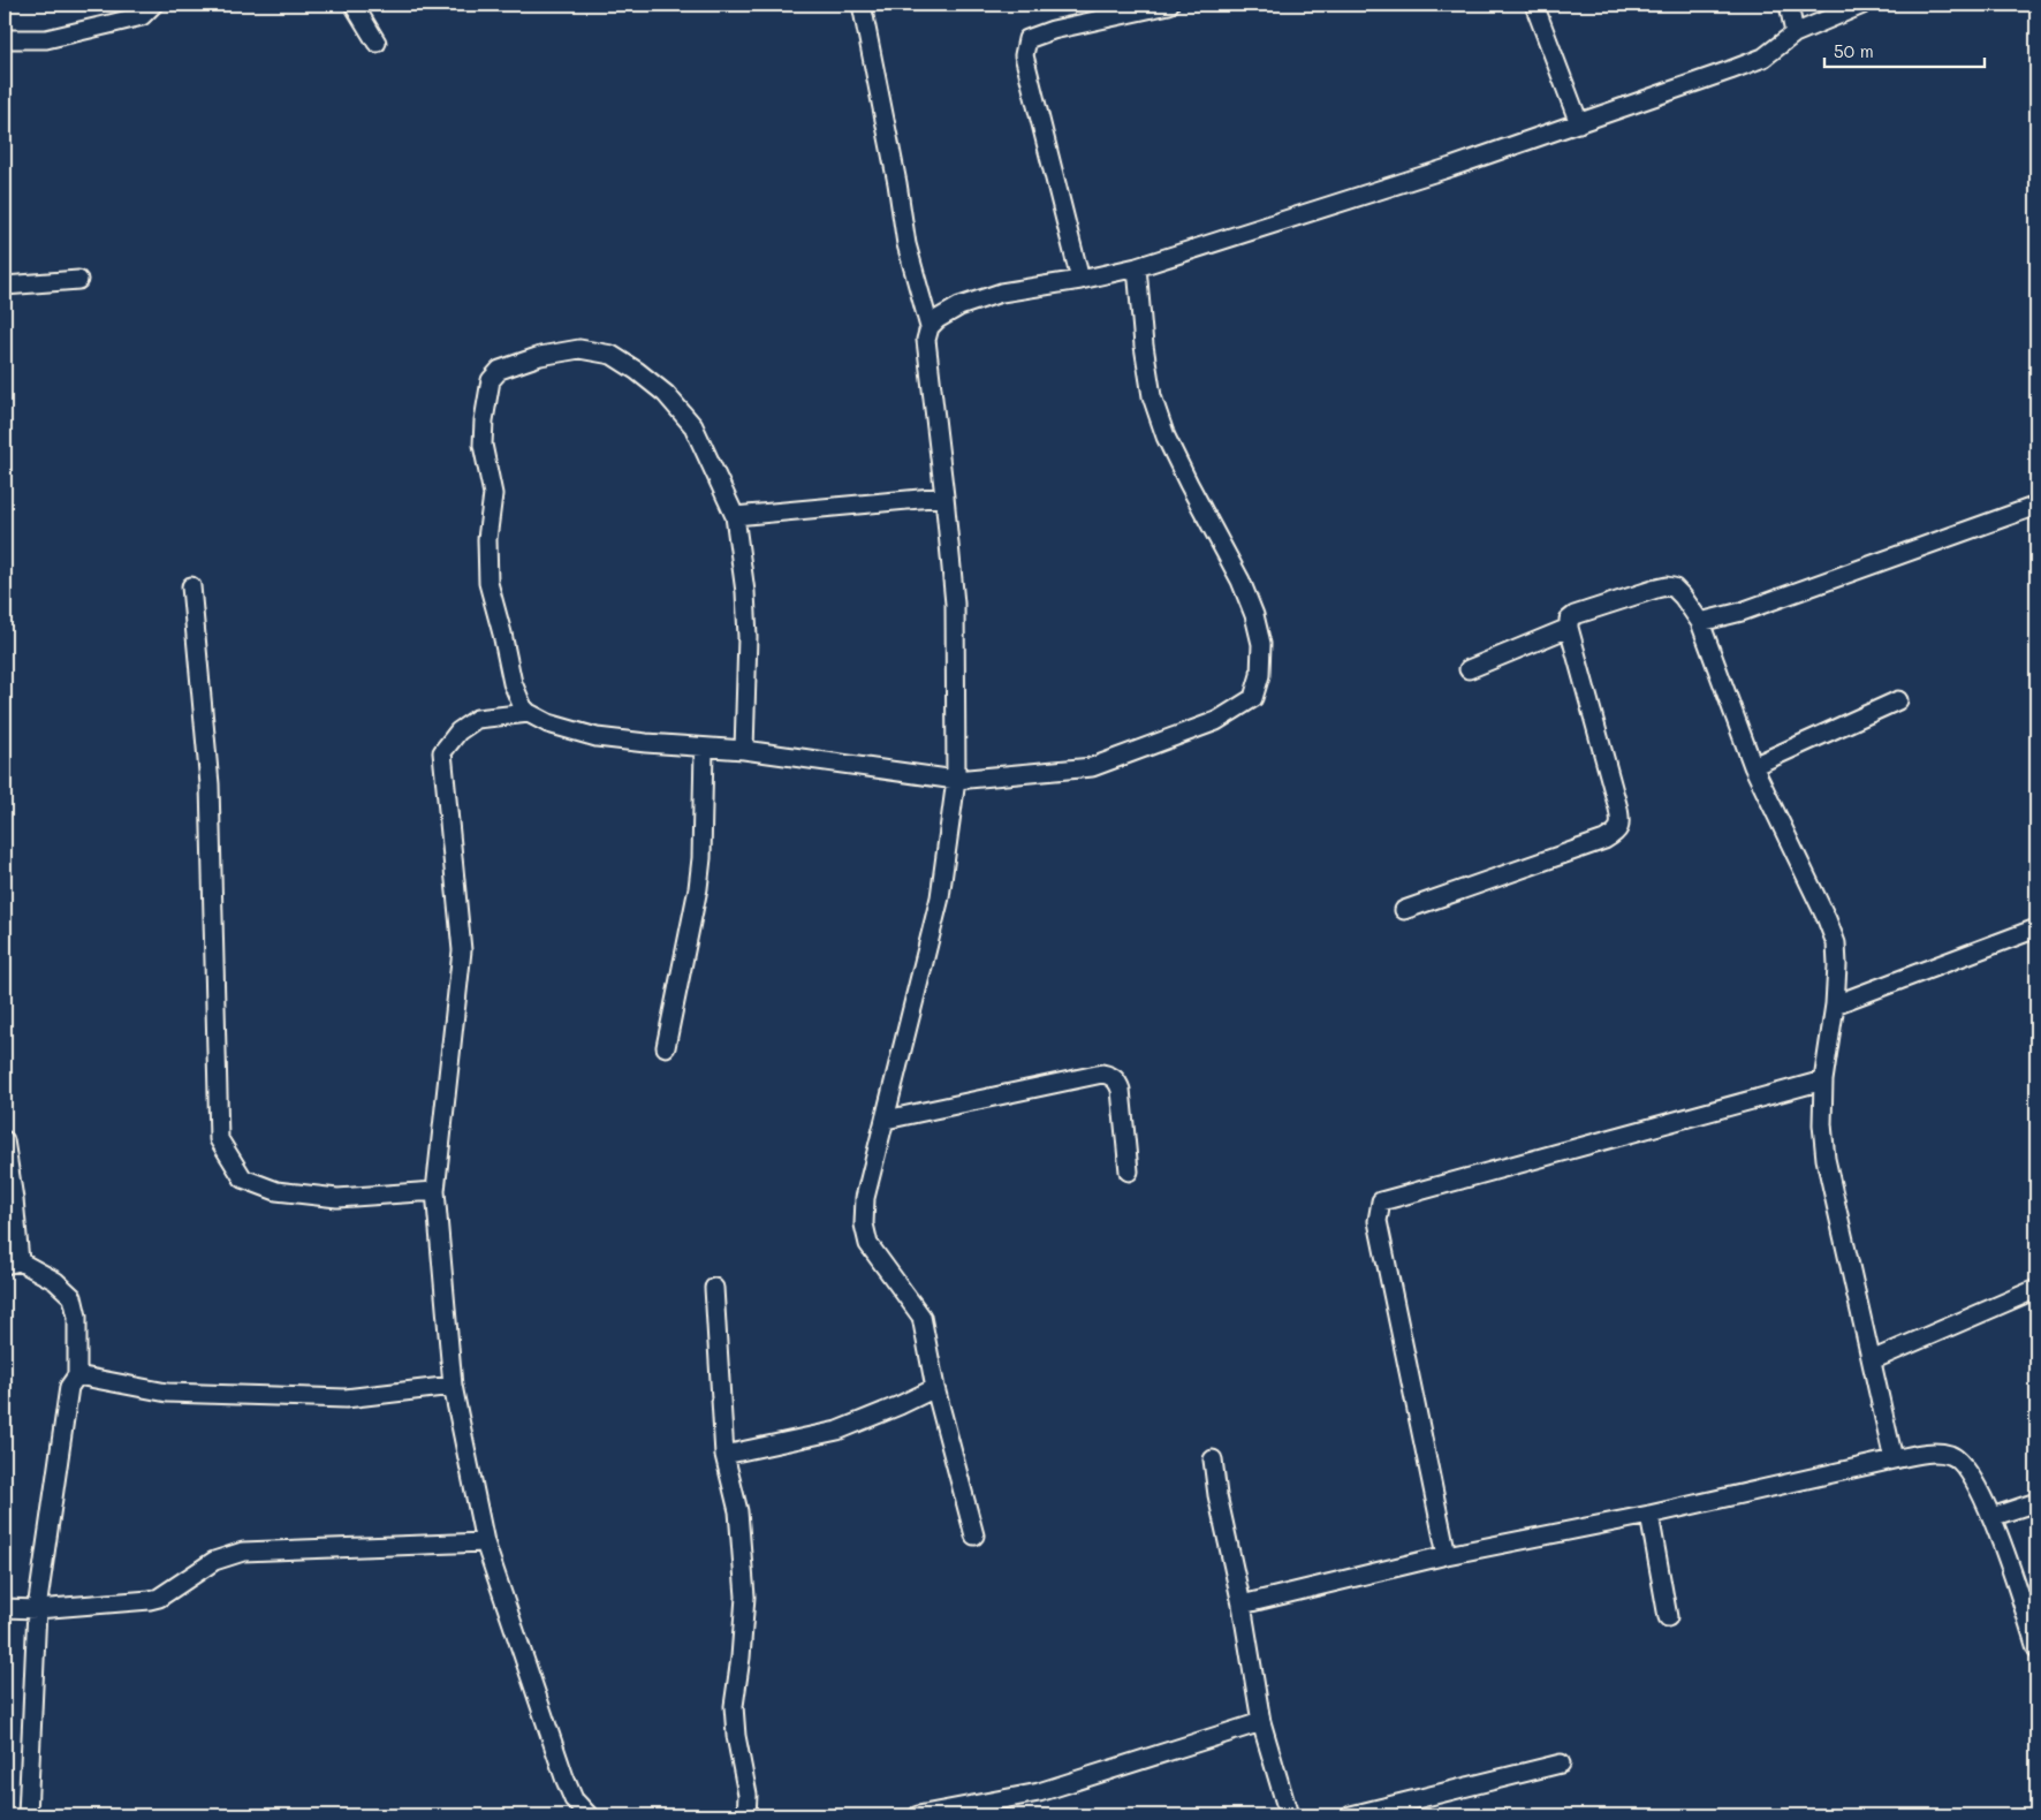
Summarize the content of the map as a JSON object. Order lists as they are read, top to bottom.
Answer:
{
  "scale_bar": "50 m"
}
